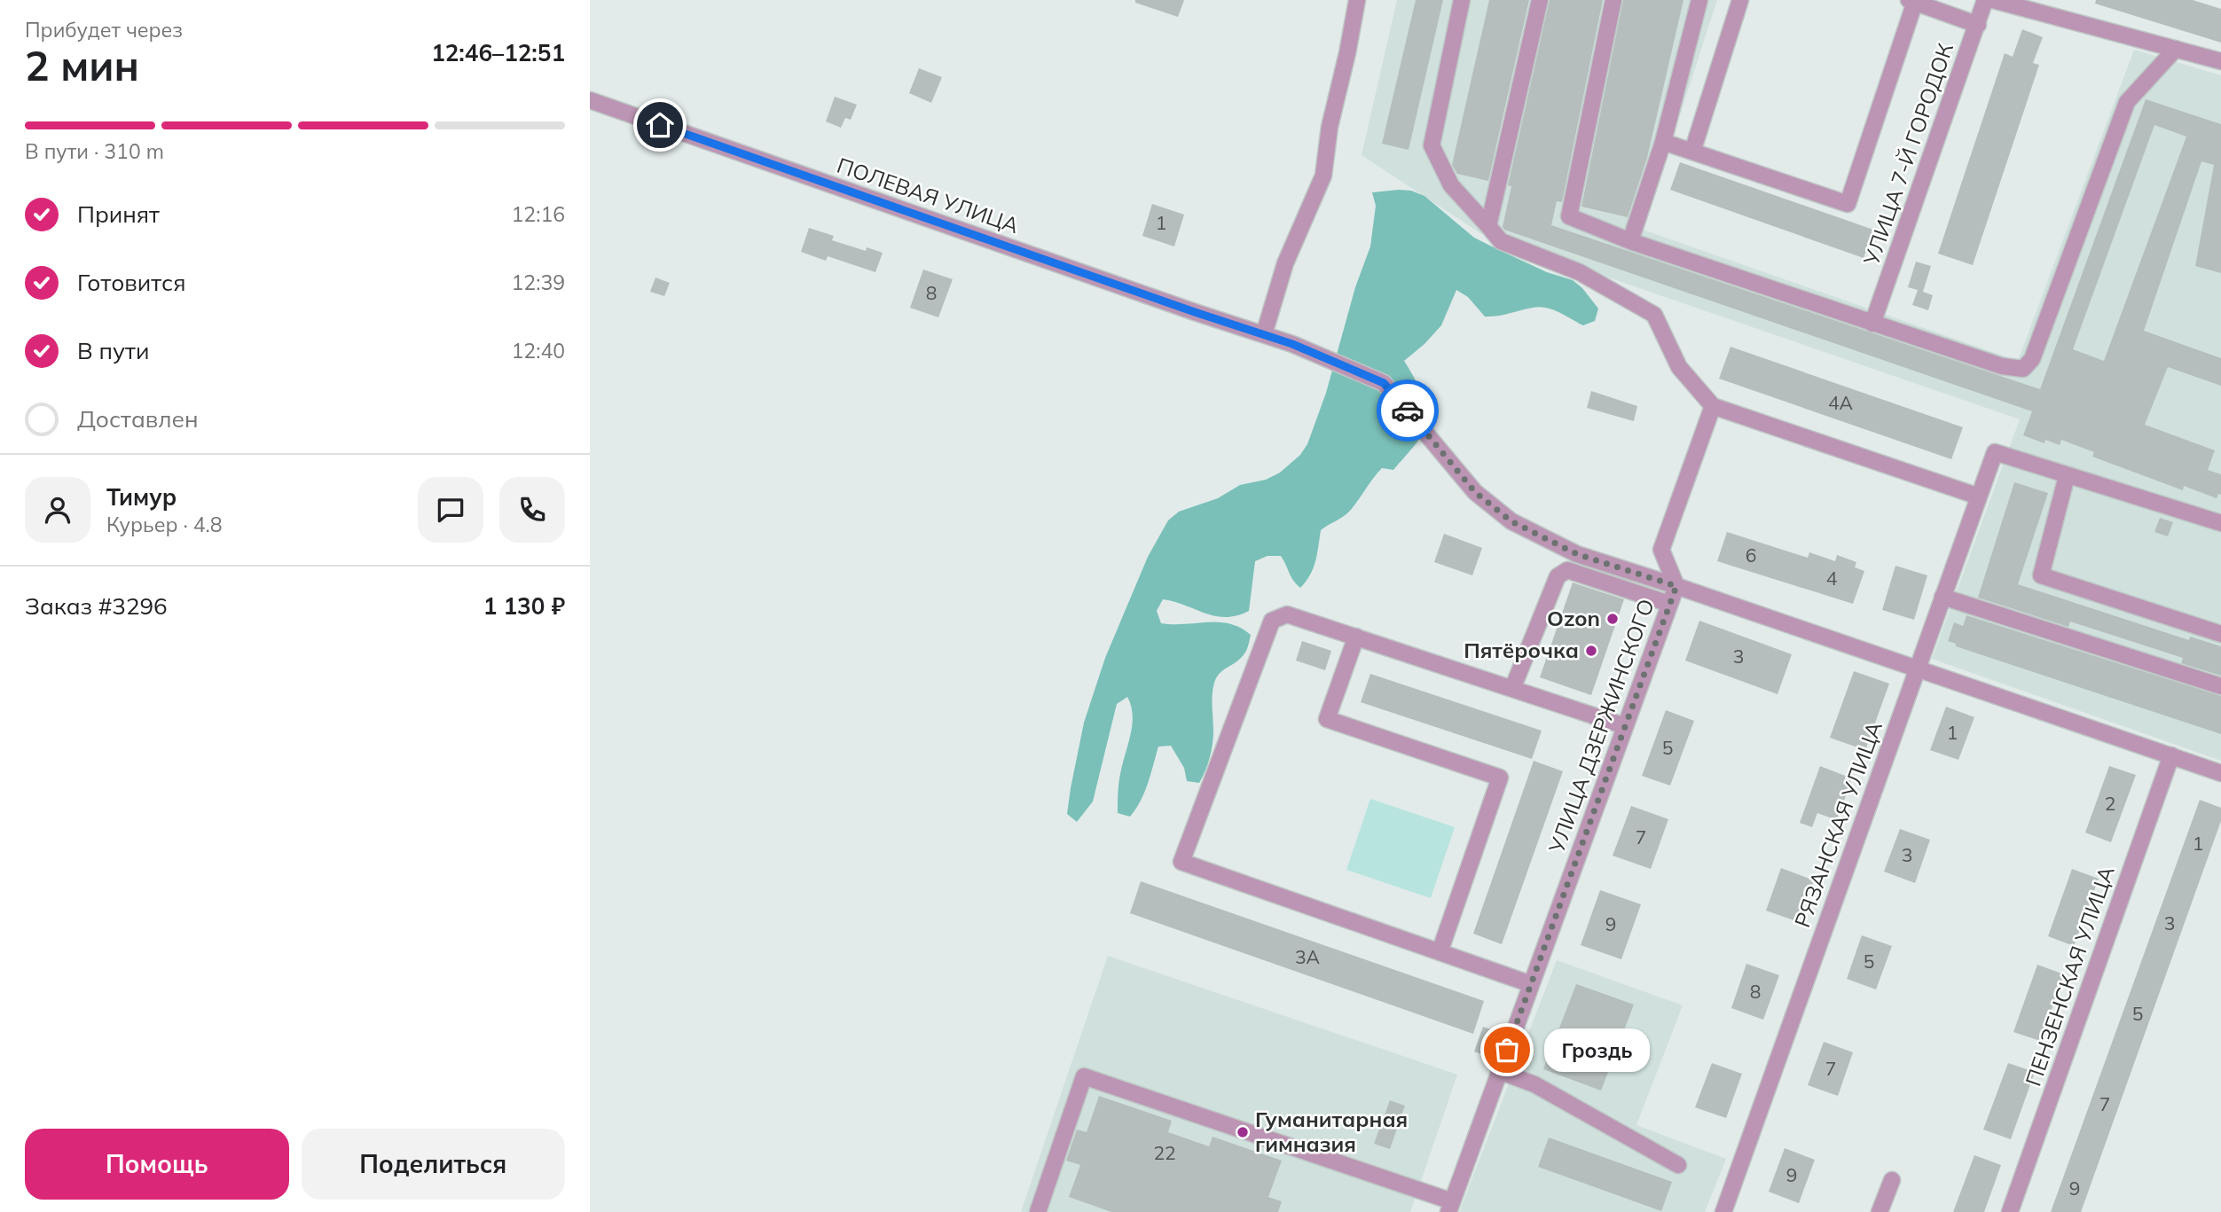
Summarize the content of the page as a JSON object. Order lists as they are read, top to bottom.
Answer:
{
  "streets": {
    "street": [
      "УЛИЦА 7-Й ГОРОДОК",
      "ПОЛЕВАЯ УЛИЦА",
      "УЛИЦА ДЗЕРЖИНСКОГО",
      "РЯЗАНСКАЯ УЛИЦА",
      "ПЕНЗЕНСКАЯ УЛИЦА"
    ]
  },
  "crossings": [
    ["ПОЛЕВАЯ УЛИЦА", "УЛИЦА ДЗЕРЖИНСКОГО"],
    ["УЛИЦА ДЗЕРЖИНСКОГО", "РЯЗАНСКАЯ УЛИЦА"],
    ["УЛИЦА ДЗЕРЖИНСКОГО", "ПЕНЗЕНСКАЯ УЛИЦА"]
  ],
  "places": [
    "Ozon",
    "Пятёрочка",
    "Гроздь",
    "Гуманитарная гимназия"
  ],
  "house_numbers": [
    "1",
    "8",
    "4А",
    "6",
    "4",
    "3",
    "1",
    "5",
    "2",
    "7",
    "1",
    "3",
    "3",
    "9",
    "3А",
    "5",
    "8",
    "5",
    "7",
    "7",
    "22",
    "9",
    "9"
  ],
  "page": {
    "heading": ["2 мин", "Прибудет через", "12:46–12:51"],
    "panel": [
      "Тимур",
      "Курьер · 4.8",
      "Заказ #3296",
      "1 130 ₽"
    ],
    "bar": "В пути · 310 m",
    "list": [
      ["Принят", "12:16"],
      ["Готовится", "12:39"],
      ["В пути", "12:40"],
      "Доставлен"
    ],
    "bubble": "Гроздь",
    "buttons": ["Помощь", "Поделиться"]
  }
}
